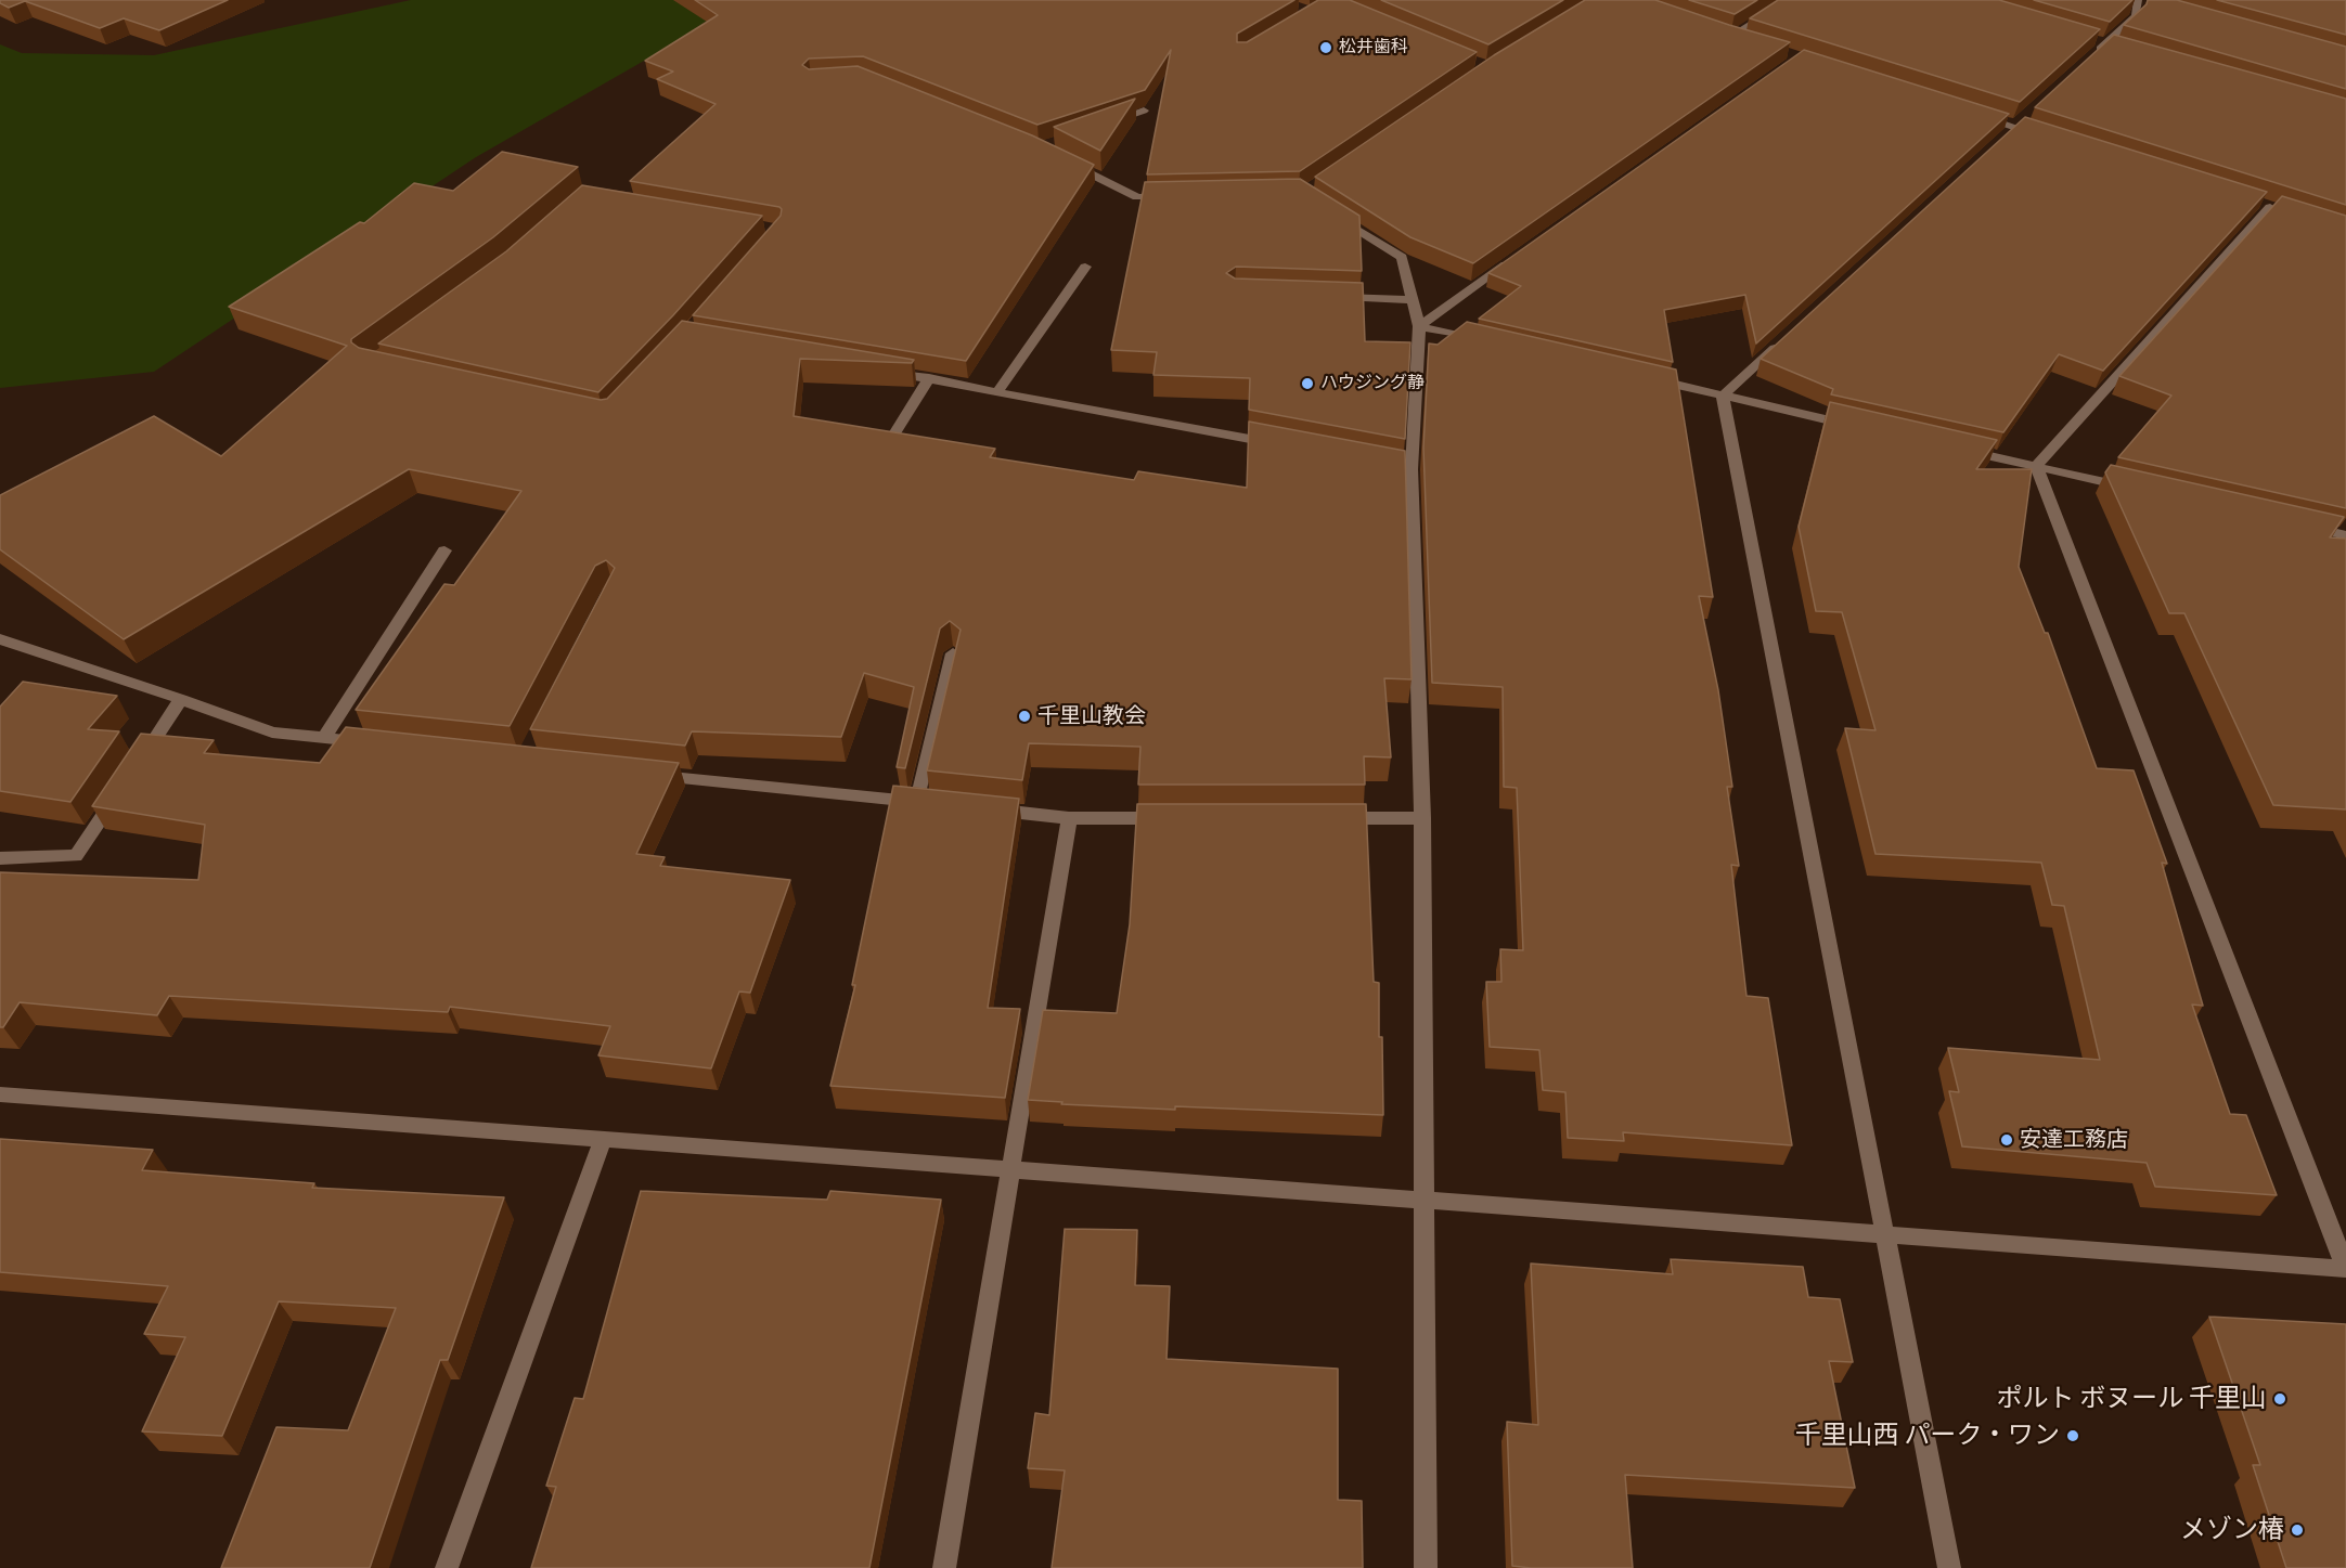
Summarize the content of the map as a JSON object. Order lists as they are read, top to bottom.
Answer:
{
  "places": [
    "松井歯科",
    "ハウジング静",
    "千里山教会",
    "安達工務店",
    "ポルト ボヌール 千里山",
    "千里山西 パーク・ワン",
    "メゾン椿"
  ]
}
